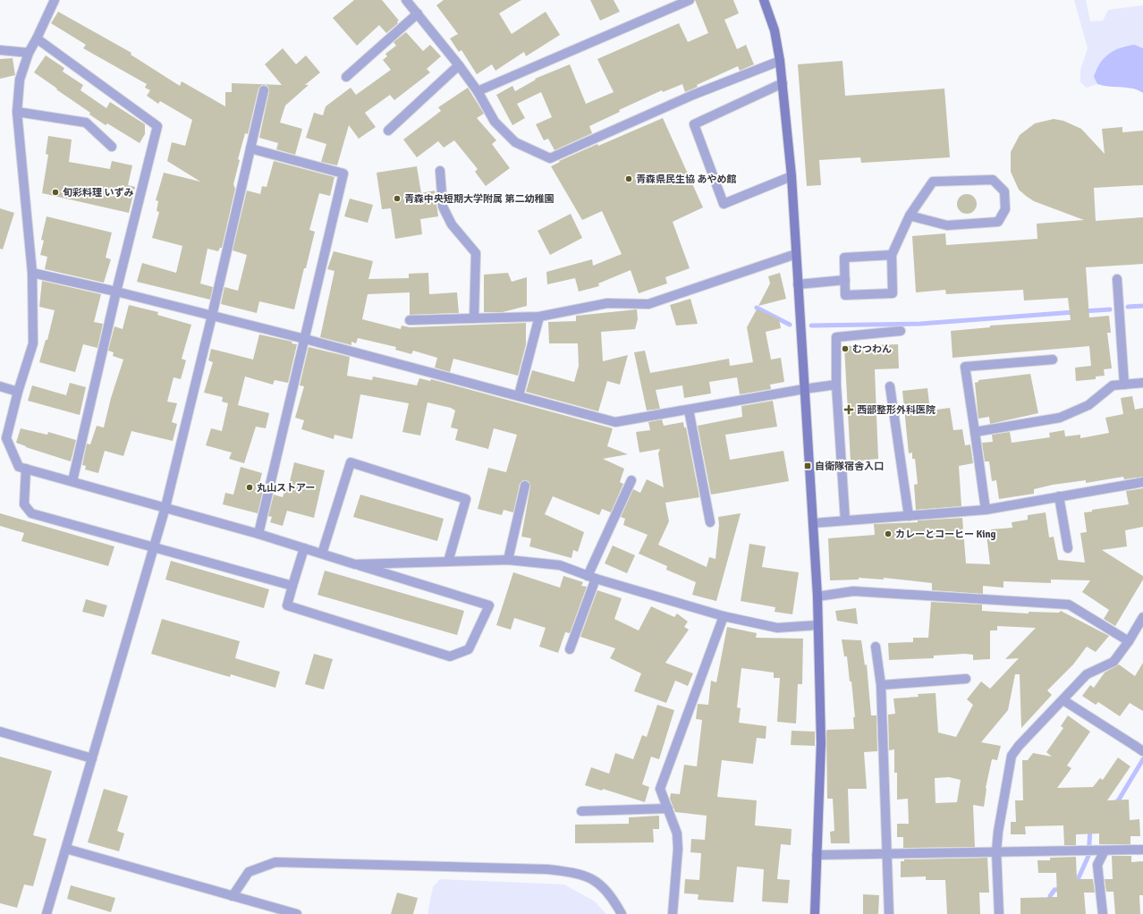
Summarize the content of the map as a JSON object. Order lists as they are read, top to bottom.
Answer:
{
  "places": {
    "other": [
      "青森県民生協 あやめ館",
      "旬彩料理 いずみ",
      "青森中央短期大学附属 第二幼稚園",
      "むつわん",
      "丸山ストアー",
      "カレーとコーヒー King"
    ],
    "health": ["西部整形外科医院"],
    "transit": ["自衛隊宿舎入口"]
  }
}
